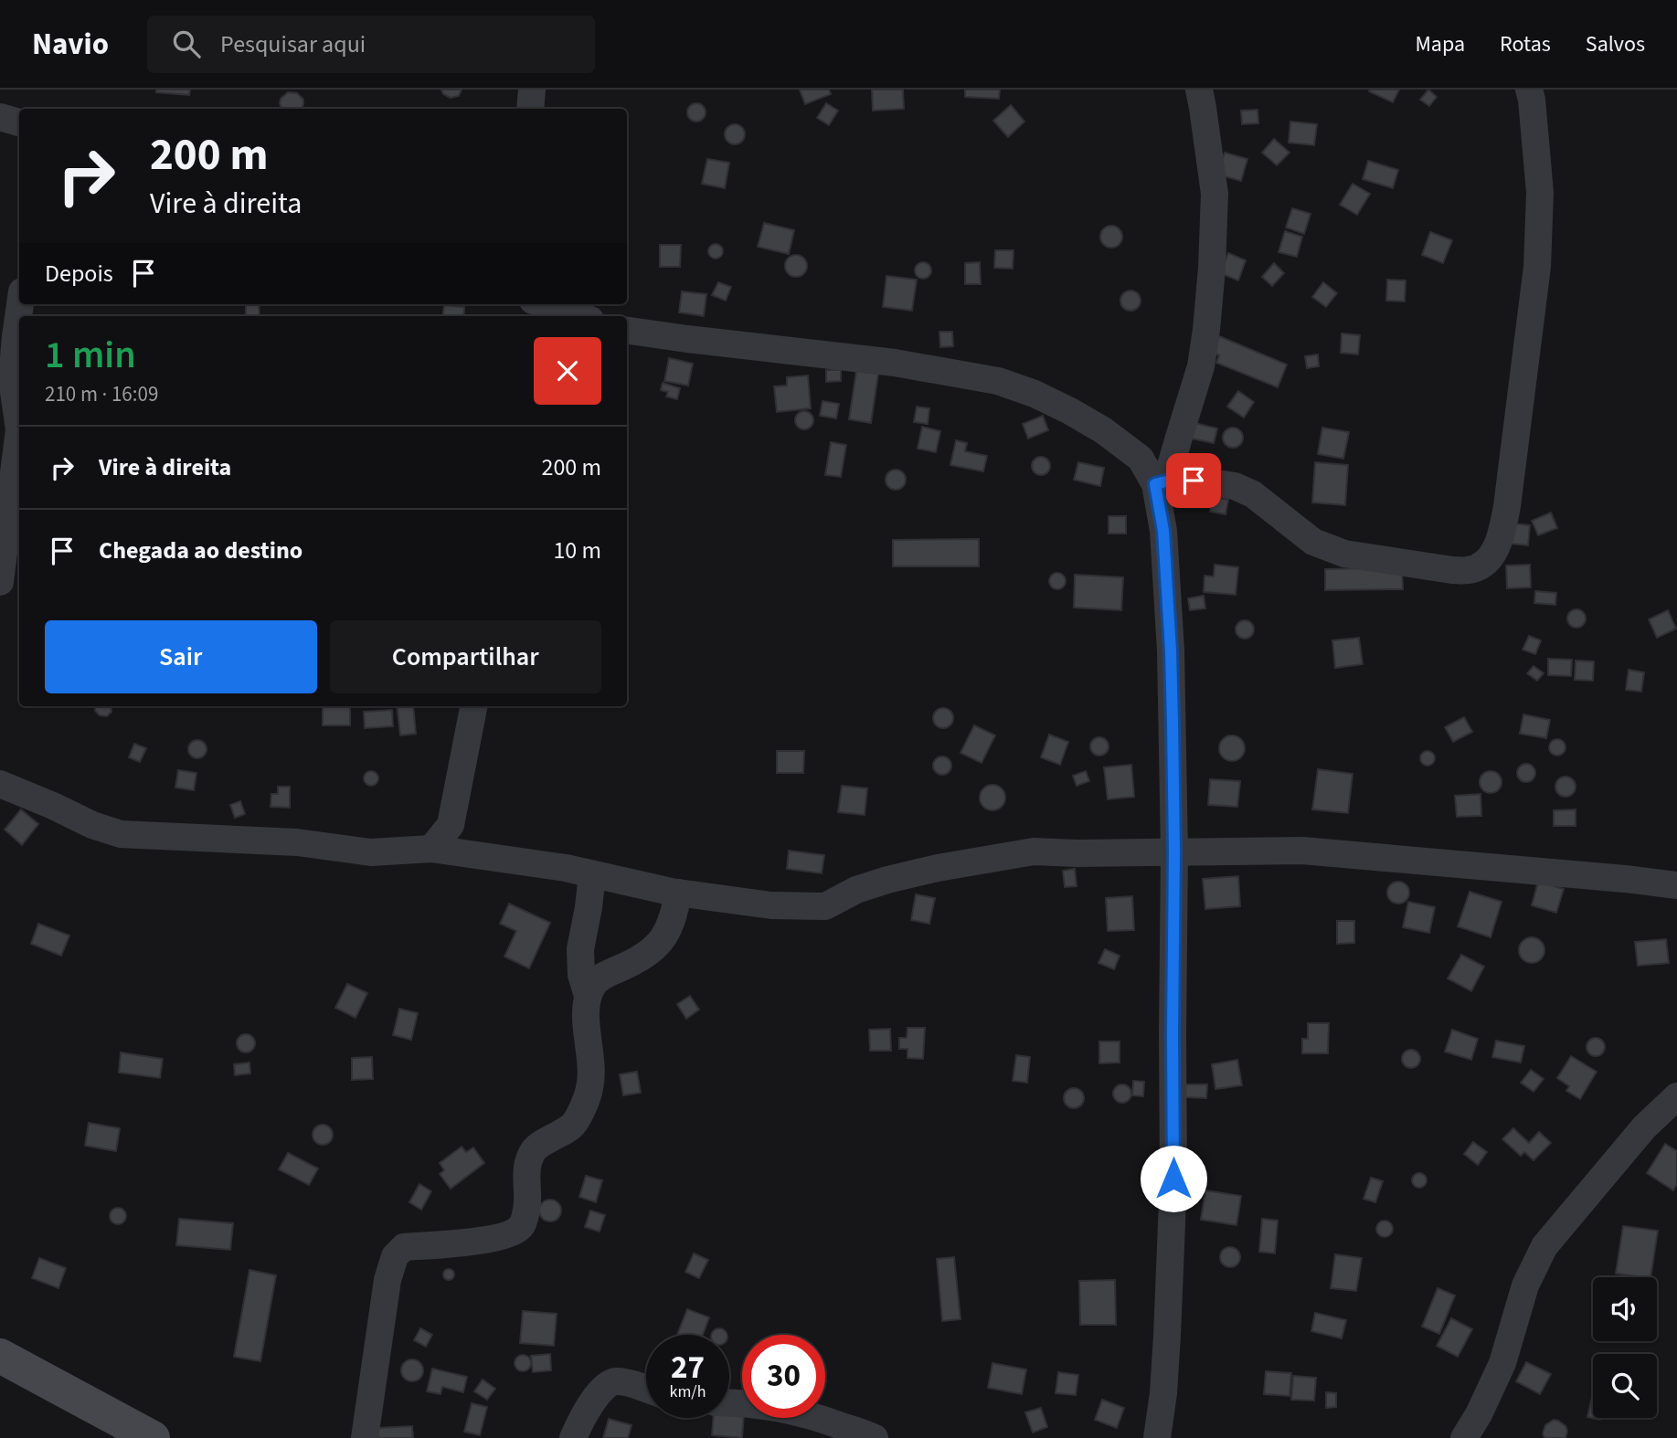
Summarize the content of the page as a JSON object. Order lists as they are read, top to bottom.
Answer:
{
  "page": {
    "header": "Navio",
    "search": "Pesquisar aqui",
    "nav": ["Mapa", "Rotas", "Salvos"],
    "turn": ["200 m", "Vire à direita"],
    "then": "Depois",
    "heading": ["1 min", "210 m · 16:09"],
    "list": [
      {
        "name": "Vire à direita",
        "value": "200 m"
      },
      {
        "name": "Chegada ao destino",
        "value": "10 m"
      }
    ],
    "buttons": ["Sair", "Compartilhar"],
    "speed": "27 km/h",
    "limit": "30"
  }
}
